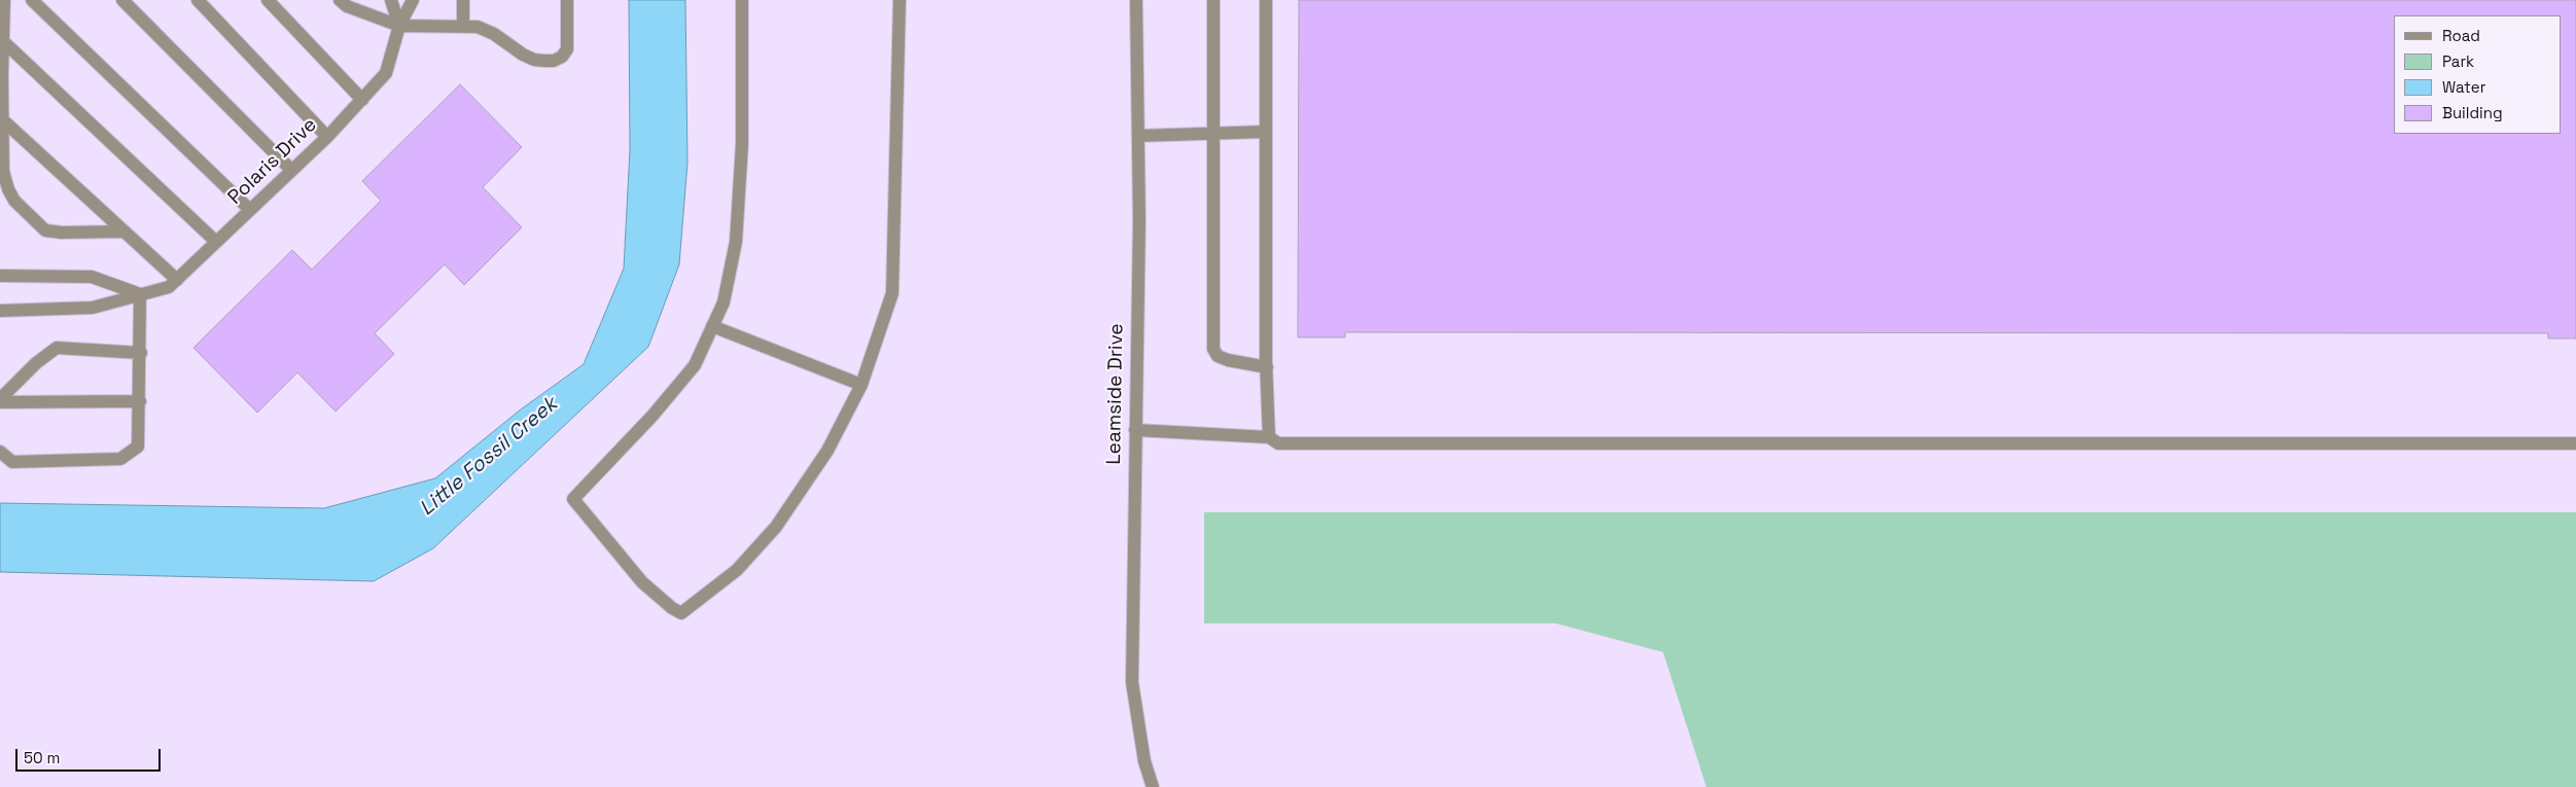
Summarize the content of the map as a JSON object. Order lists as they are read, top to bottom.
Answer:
{
  "streets": {
    "street": ["Polaris Drive", "Leamside Drive"]
  },
  "water": ["Little Fossil Creek"],
  "legend": [
    "Road",
    "Park",
    "Water",
    "Building"
  ],
  "scale_bar": "50 m"
}
